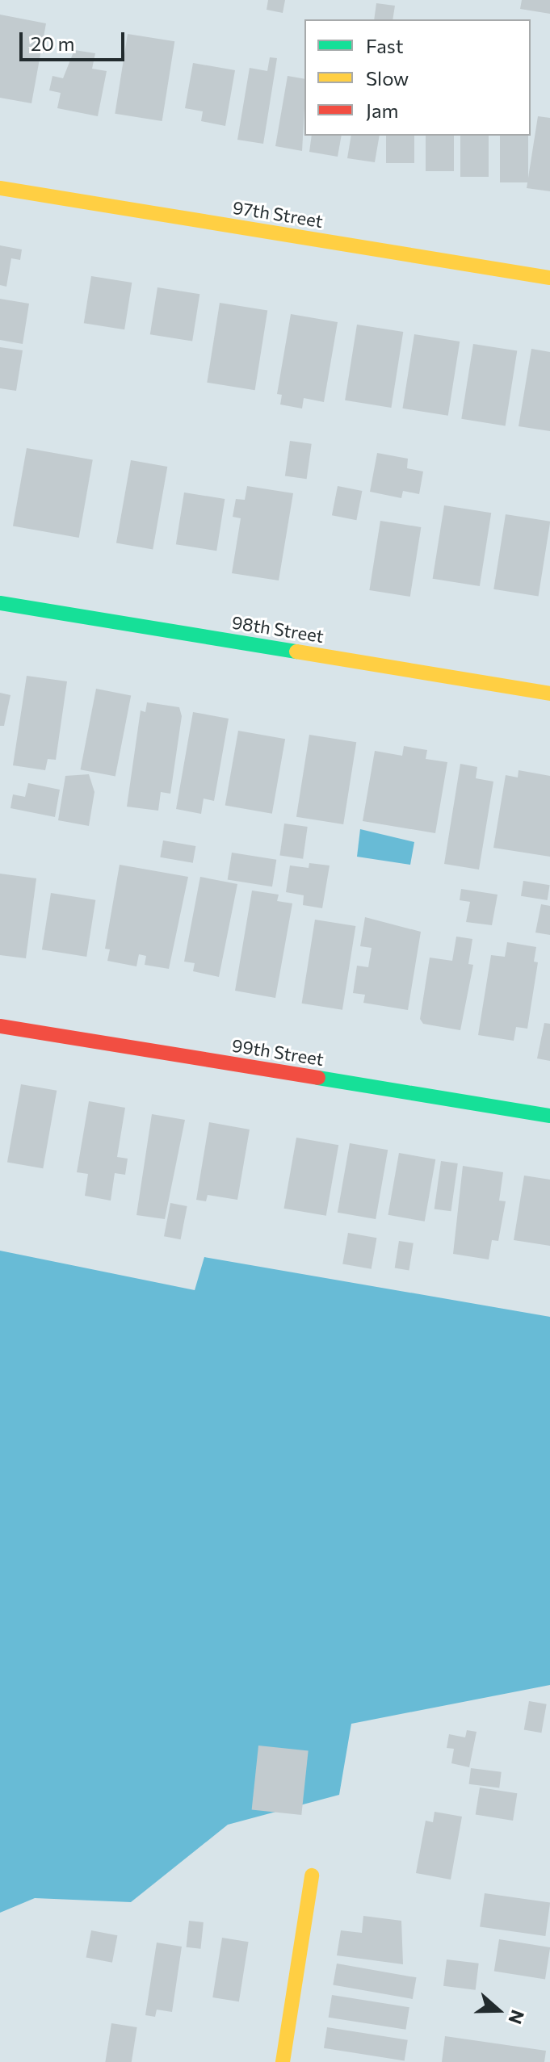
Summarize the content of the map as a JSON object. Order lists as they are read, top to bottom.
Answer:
{
  "streets": {
    "street": ["97th Street", "98th Street", "99th Street"]
  },
  "legend": ["Fast", "Slow", "Jam"],
  "scale_bar": "20 m",
  "north": "right"
}
